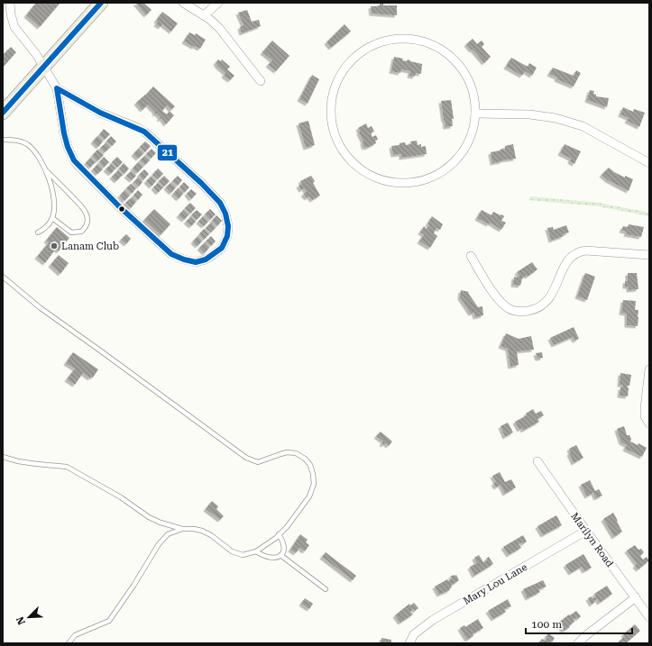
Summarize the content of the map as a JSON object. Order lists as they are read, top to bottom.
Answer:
{
  "streets": {
    "street": ["Marilyn Road", "Mary Lou Lane"]
  },
  "crossings": [
    ["Marilyn Road", "Mary Lou Lane"]
  ],
  "places": ["Lanam Club"],
  "lines": ["transit line 21"],
  "scale_bar": "100 m",
  "north": "bottom left"
}
